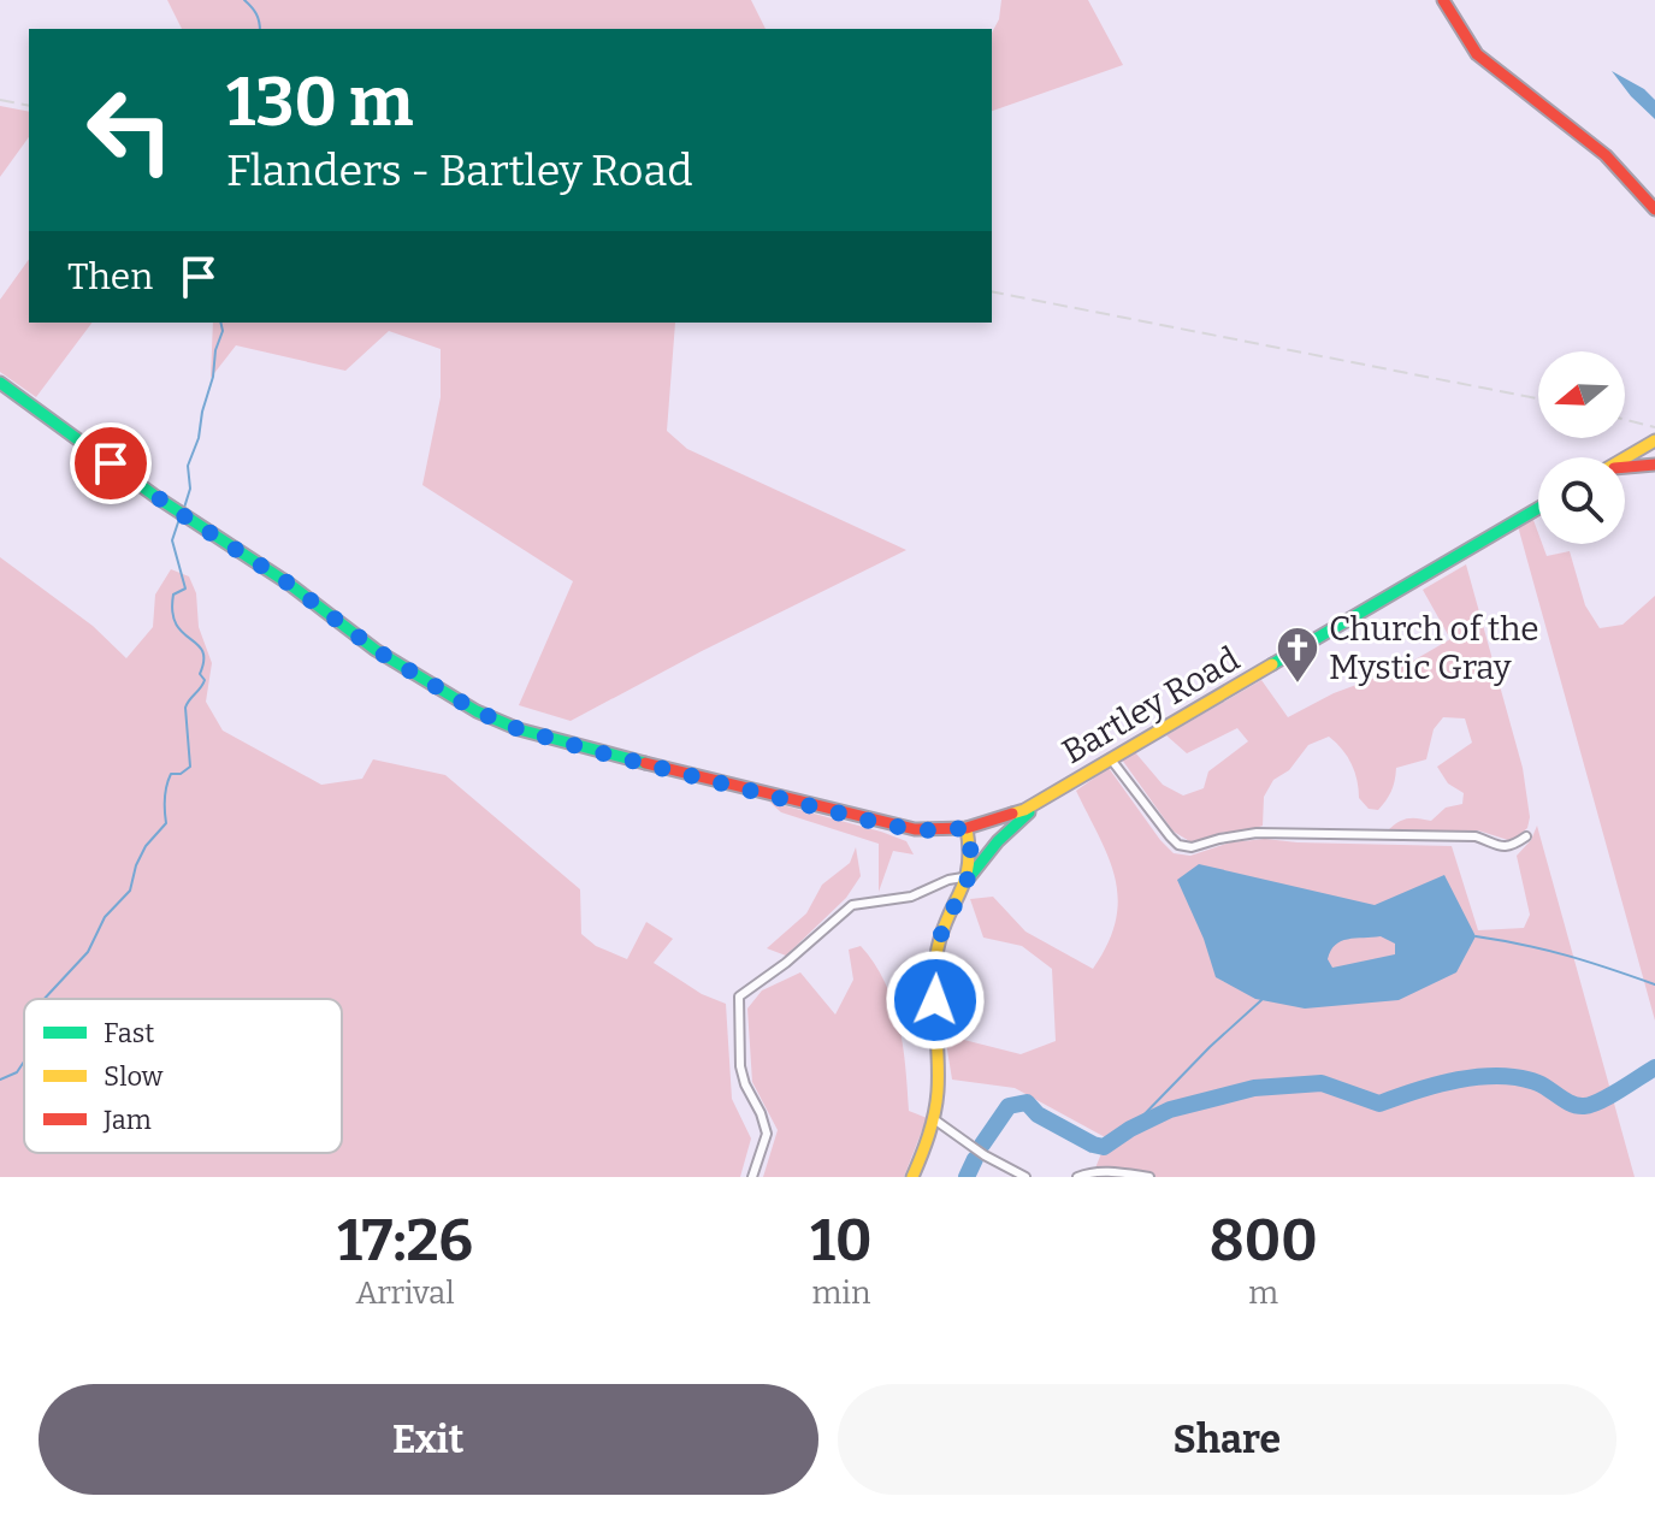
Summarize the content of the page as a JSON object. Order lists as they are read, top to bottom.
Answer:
{
  "streets": {
    "main road": ["Bartley Road"]
  },
  "places": {
    "church": ["Church of the Mystic Gray"]
  },
  "legend": ["Fast", "Slow", "Jam"],
  "north": "left",
  "page": {
    "turn": ["130 m", "Flanders - Bartley Road"],
    "then": "Then",
    "eta": [
      "17:26",
      "Arrival",
      "10",
      "min",
      "800",
      "m"
    ],
    "buttons": ["Exit", "Share"]
  }
}
